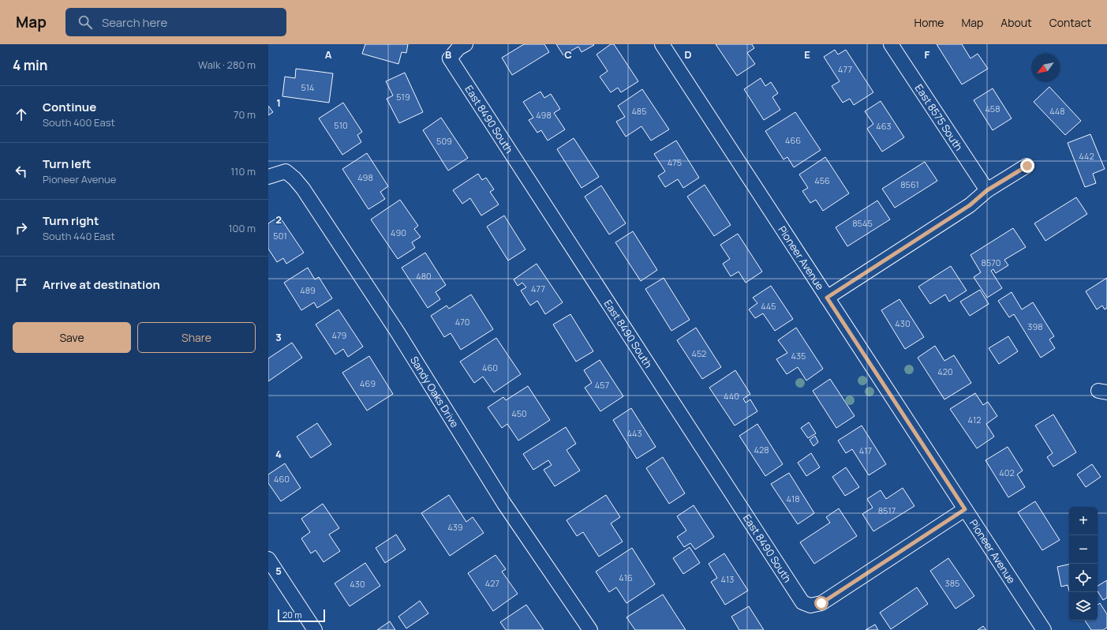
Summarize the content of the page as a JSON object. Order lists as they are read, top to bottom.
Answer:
{
  "streets": {
    "street": [
      "East 8575 South",
      "East 8490 South",
      "Pioneer Avenue",
      "Sandy Oaks Drive"
    ]
  },
  "crossings": [
    ["East 8490 South", "Pioneer Avenue"]
  ],
  "house_numbers": [
    "477",
    "514",
    "519",
    "458",
    "485",
    "448",
    "498",
    "510",
    "463",
    "466",
    "509",
    "442",
    "475",
    "498",
    "456",
    "8561",
    "8545",
    "490",
    "501",
    "8570",
    "480",
    "477",
    "489",
    "445",
    "470",
    "430",
    "398",
    "479",
    "452",
    "435",
    "460",
    "420",
    "469",
    "457",
    "440",
    "450",
    "412",
    "443",
    "428",
    "417",
    "402",
    "460",
    "418",
    "8517",
    "439",
    "416",
    "413",
    "427",
    "385",
    "430"
  ],
  "scale_bar": "20 m",
  "north": "bottom left",
  "page": {
    "header": "Map",
    "search": "Search here",
    "nav": [
      "Home",
      "Map",
      "About",
      "Contact"
    ],
    "heading": ["4 min", "Walk · 280 m"],
    "list": [
      ["Continue", "South 400 East", "70 m"],
      ["Turn left", "Pioneer Avenue", "110 m"],
      ["Turn right", "South 440 East", "100 m"],
      "Arrive at destination"
    ],
    "buttons": ["Save", "Share"],
    "map_buttons": ["+", "−"],
    "scale": "20 m"
  },
  "grid": {
    "columns": [
      "A",
      "B",
      "C",
      "D",
      "E",
      "F"
    ],
    "rows": [
      "1",
      "2",
      "3",
      "4",
      "5"
    ]
  }
}
